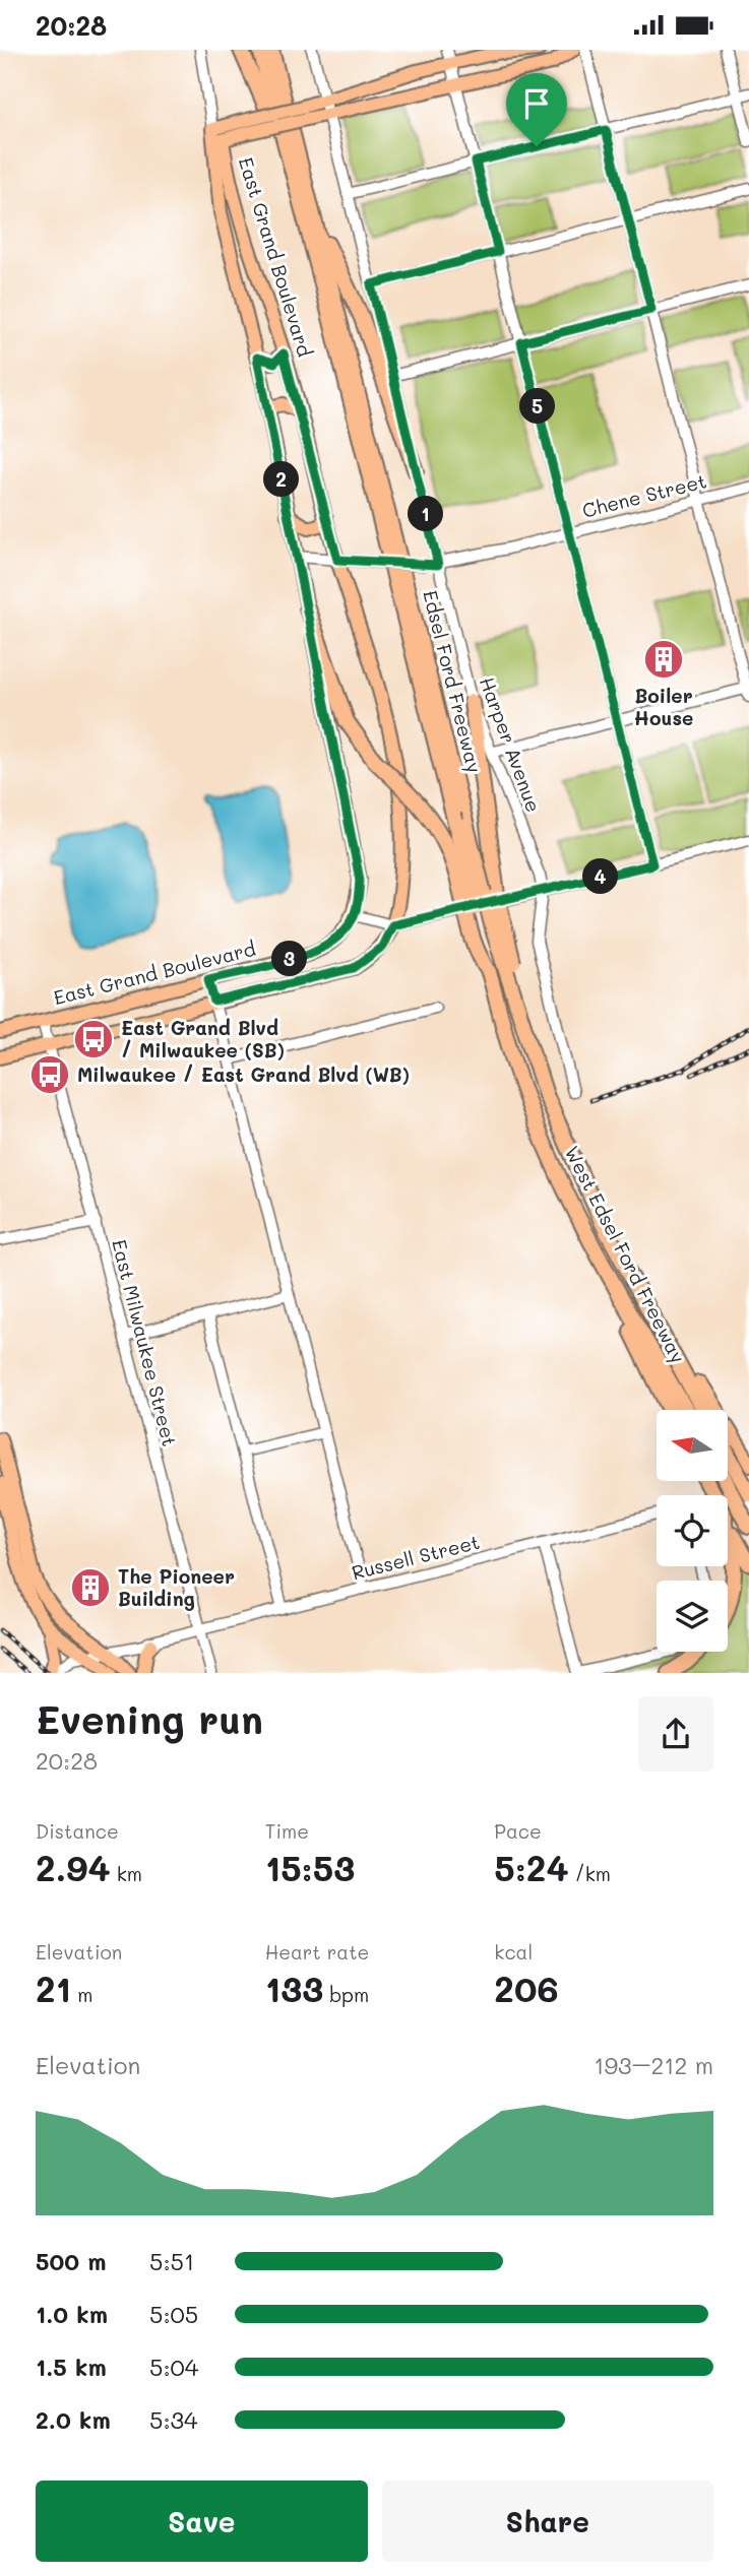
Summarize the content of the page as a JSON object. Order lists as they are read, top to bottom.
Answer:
{
  "streets": {
    "highway": ["Edsel Ford Freeway", "West Edsel Ford Freeway"],
    "main road": ["East Grand Boulevard"],
    "street": [
      "Chene Street",
      "Harper Avenue",
      "East Milwaukee Street",
      "Russell Street"
    ]
  },
  "crossings": [
    ["East Grand Boulevard", "Chene Street"],
    ["East Grand Boulevard", "East Milwaukee Street"],
    ["Chene Street", "Harper Avenue"],
    ["Edsel Ford Freeway", "West Edsel Ford Freeway"],
    ["East Milwaukee Street", "Russell Street"]
  ],
  "places": {
    "building": ["Boiler House", "The Pioneer Building"],
    "bus stop": ["East Grand Blvd / Milwaukee (SB)", "Milwaukee / East Grand Blvd (WB)"]
  },
  "north": "left",
  "page": {
    "status": "20:28",
    "pins": [
      "5",
      "2",
      "1",
      "4",
      "3"
    ],
    "heading": ["Evening run", "20:28"],
    "stats": [
      ["Distance", "2.94 km"],
      ["Time", "15:53"],
      ["Pace", "5:24 /km"],
      ["Elevation", "21 m"],
      ["Heart rate", "133 bpm"],
      ["kcal", "206"]
    ],
    "chart": ["Elevation", "193–212 m"],
    "list": [
      {
        "name": "500 m",
        "note": "5:51"
      },
      {
        "name": "1.0 km",
        "note": "5:05"
      },
      {
        "name": "1.5 km",
        "note": "5:04"
      },
      {
        "name": "2.0 km",
        "note": "5:34"
      }
    ],
    "buttons": ["Save", "Share"]
  }
}
